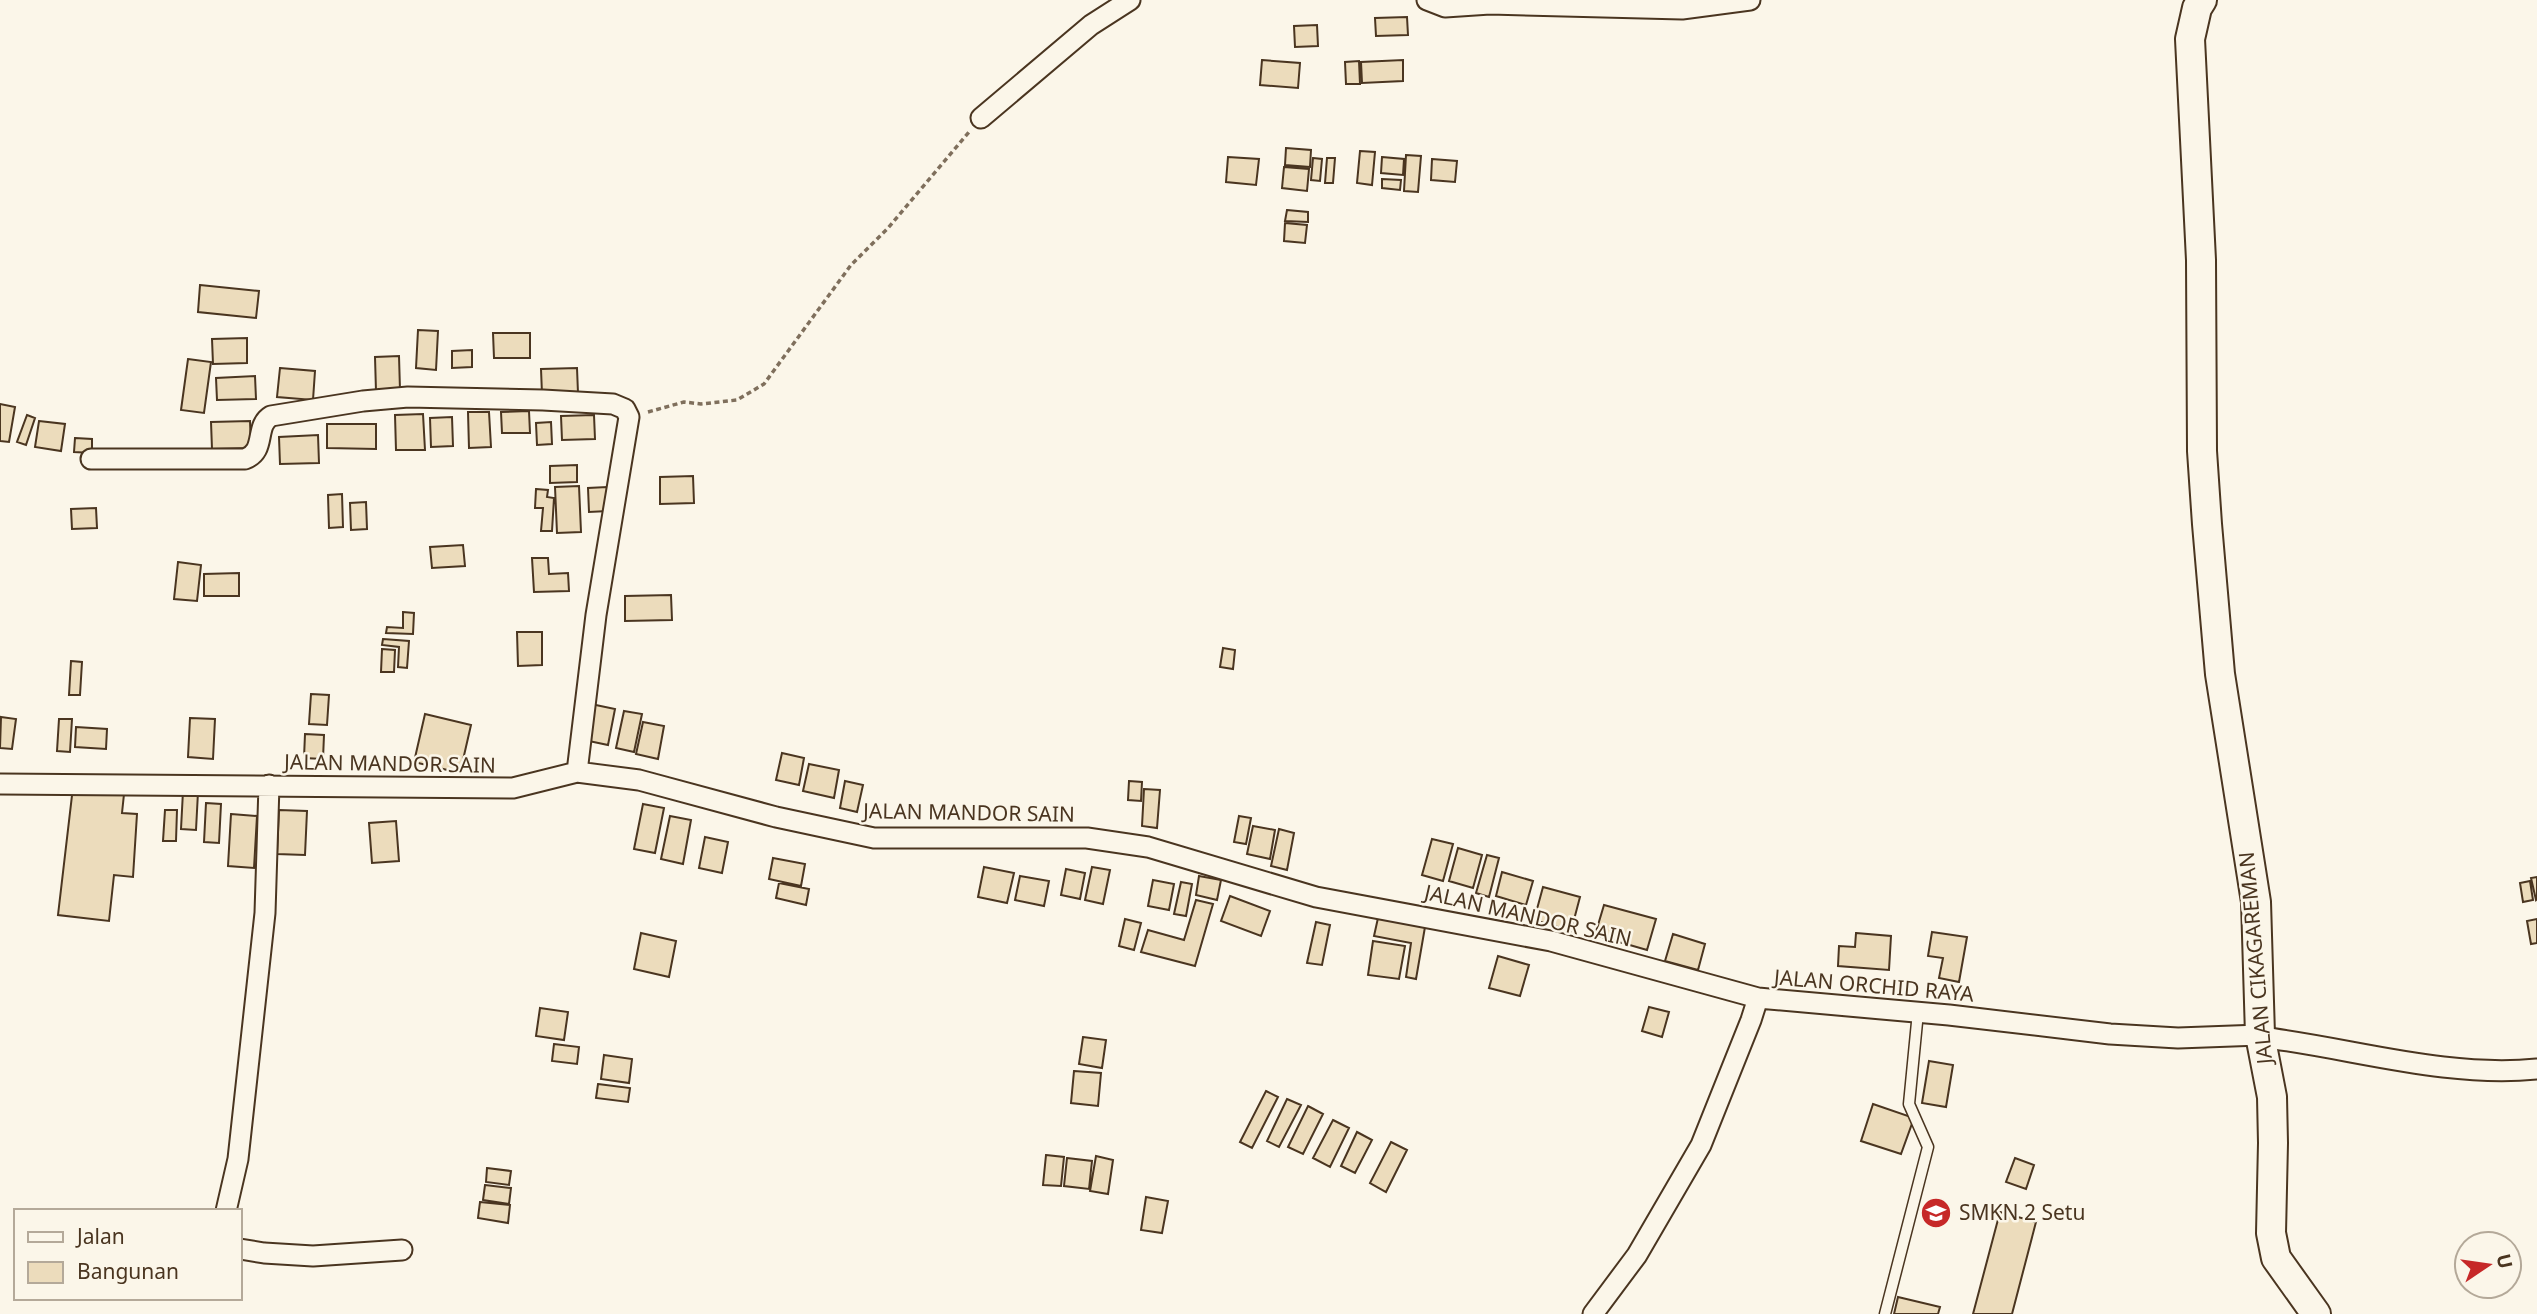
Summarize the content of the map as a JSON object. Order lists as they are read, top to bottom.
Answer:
{
  "streets": {
    "street": ["JALAN MANDOR SAIN", "JALAN CIKAGAREMAN", "JALAN ORCHID RAYA"]
  },
  "crossings": [
    ["JALAN MANDOR SAIN", "JALAN ORCHID RAYA"],
    ["JALAN CIKAGAREMAN", "JALAN ORCHID RAYA"]
  ],
  "places": {
    "school or university": ["SMKN 2 Setu"]
  },
  "legend": ["Jalan", "Bangunan"],
  "north": "right"
}
